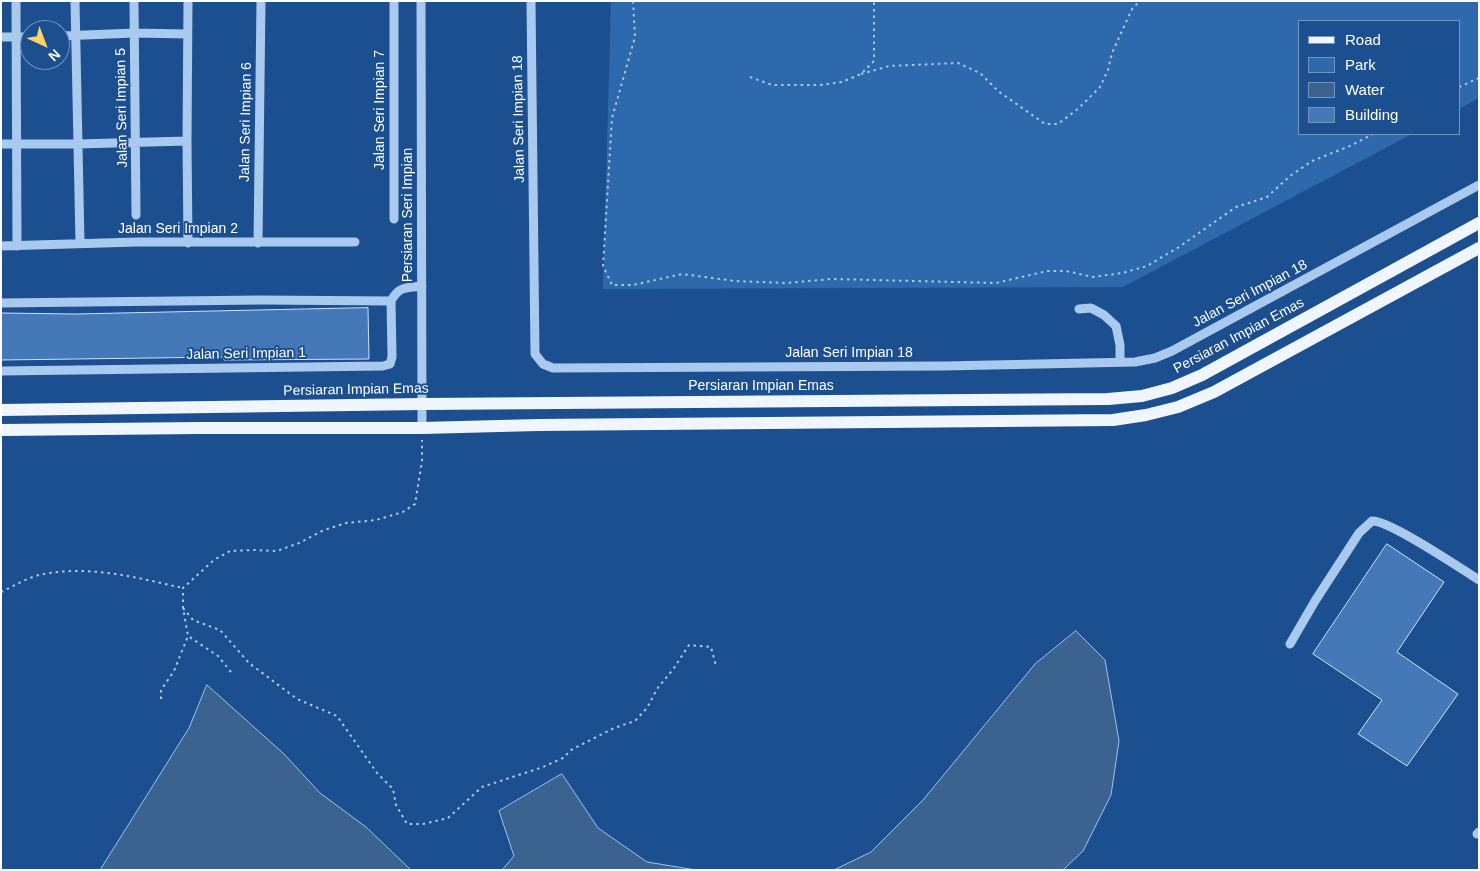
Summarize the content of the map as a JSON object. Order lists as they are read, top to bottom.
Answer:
{
  "streets": {
    "main road": ["Persiaran Impian Emas"],
    "street": [
      "Jalan Seri Impian 5",
      "Jalan Seri Impian 7",
      "Jalan Seri Impian 18",
      "Jalan Seri Impian 6",
      "Persiaran Seri Impian",
      "Jalan Seri Impian 2",
      "Jalan Seri Impian 1"
    ]
  },
  "crossings": [
    ["Jalan Seri Impian 6", "Jalan Seri Impian 2"],
    ["Persiaran Seri Impian", "Persiaran Impian Emas"]
  ],
  "legend": [
    "Road",
    "Park",
    "Water",
    "Building"
  ],
  "north": "bottom right"
}
